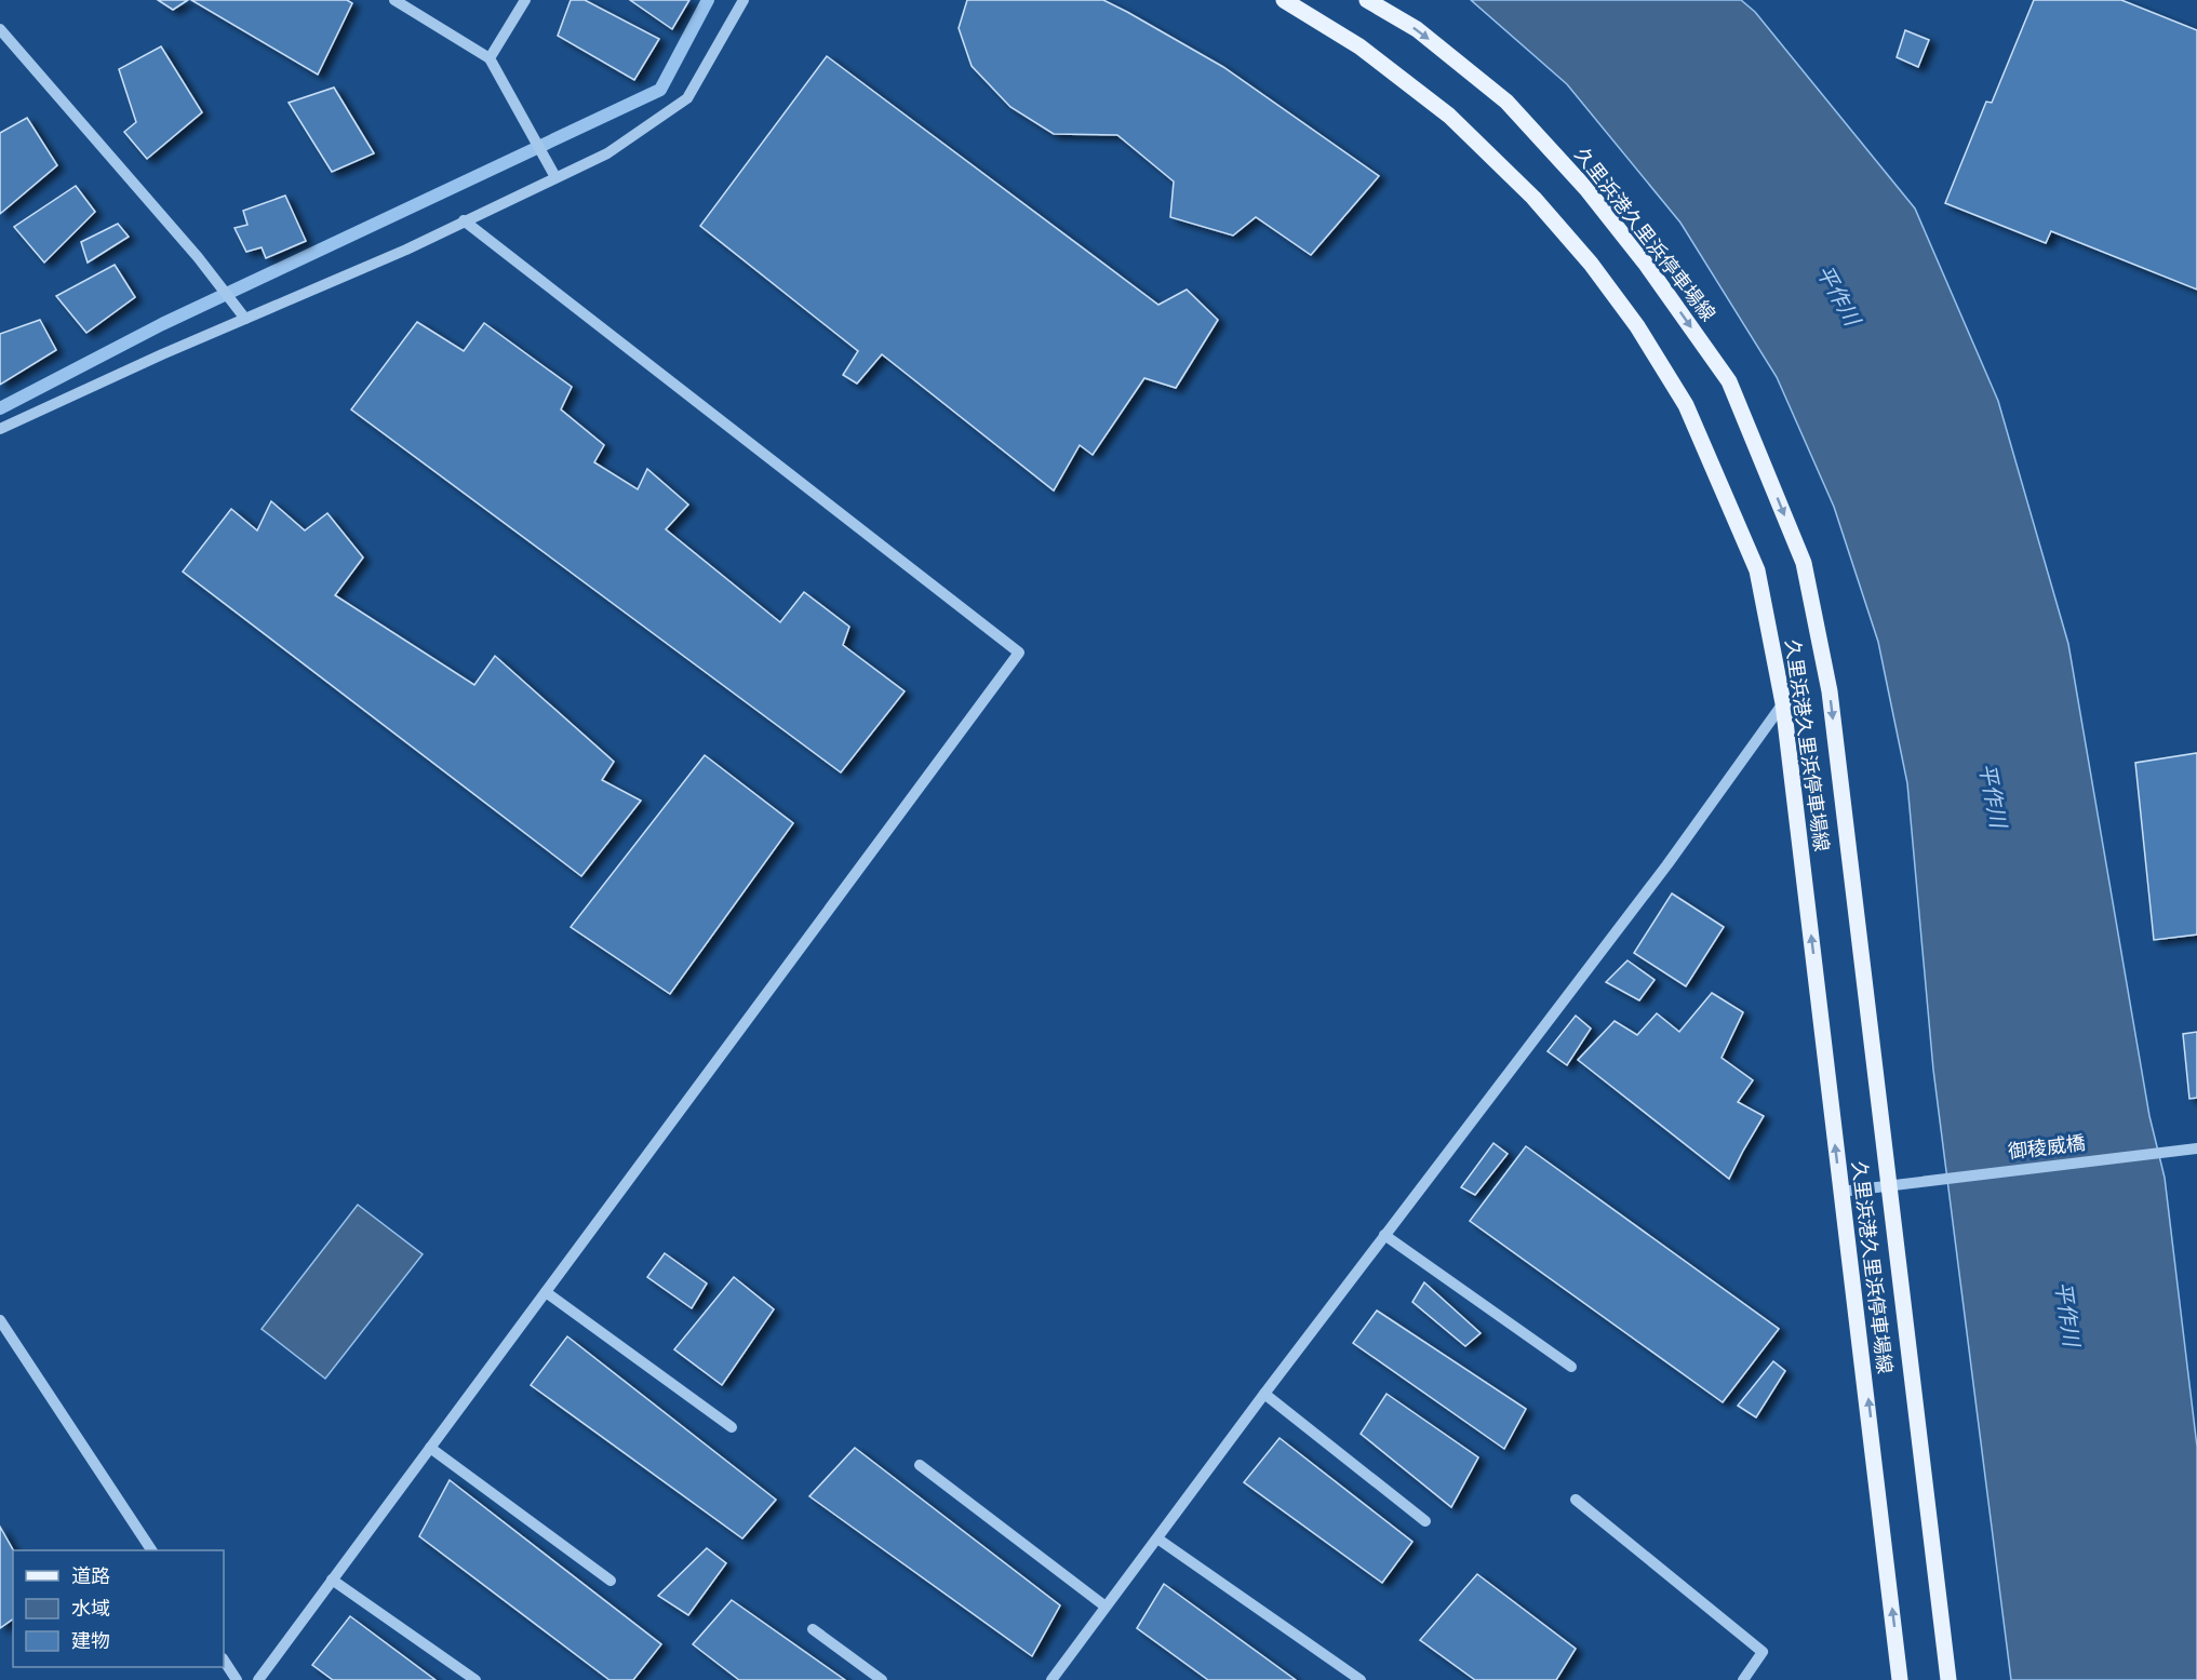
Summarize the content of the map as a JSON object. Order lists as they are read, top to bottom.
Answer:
{
  "streets": {
    "main road": ["久里浜港久里浜停車場線"],
    "street": ["御稜威橋"]
  },
  "crossings": [
    ["久里浜港久里浜停車場線", "御稜威橋"]
  ],
  "water": ["平作川"],
  "legend": ["道路", "水域", "建物"]
}
